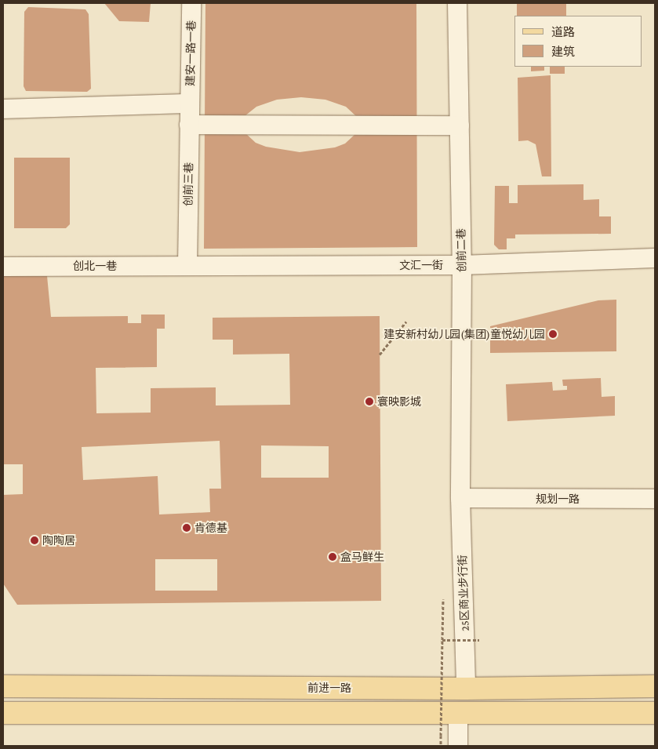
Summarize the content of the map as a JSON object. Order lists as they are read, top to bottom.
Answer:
{
  "streets": {
    "main road": ["前进一路"],
    "street": [
      "建安一路一巷",
      "创前三巷",
      "创前二巷",
      "文汇一街",
      "创北一巷",
      "规划一路",
      "25区商业步行街"
    ]
  },
  "crossings": [
    ["建安一路一巷", "创前三巷"],
    ["创前三巷", "文汇一街"],
    ["创前三巷", "创北一巷"],
    ["创前二巷", "文汇一街"],
    ["创前二巷", "规划一路"],
    ["创前二巷", "25区商业步行街"],
    ["文汇一街", "创北一巷"],
    ["规划一路", "25区商业步行街"],
    ["25区商业步行街", "前进一路"]
  ],
  "places": [
    "建安新村幼儿园(集团)童悦幼儿园",
    "寰映影城",
    "肯德基",
    "陶陶居",
    "盒马鲜生"
  ],
  "legend": ["道路", "建筑"]
}
